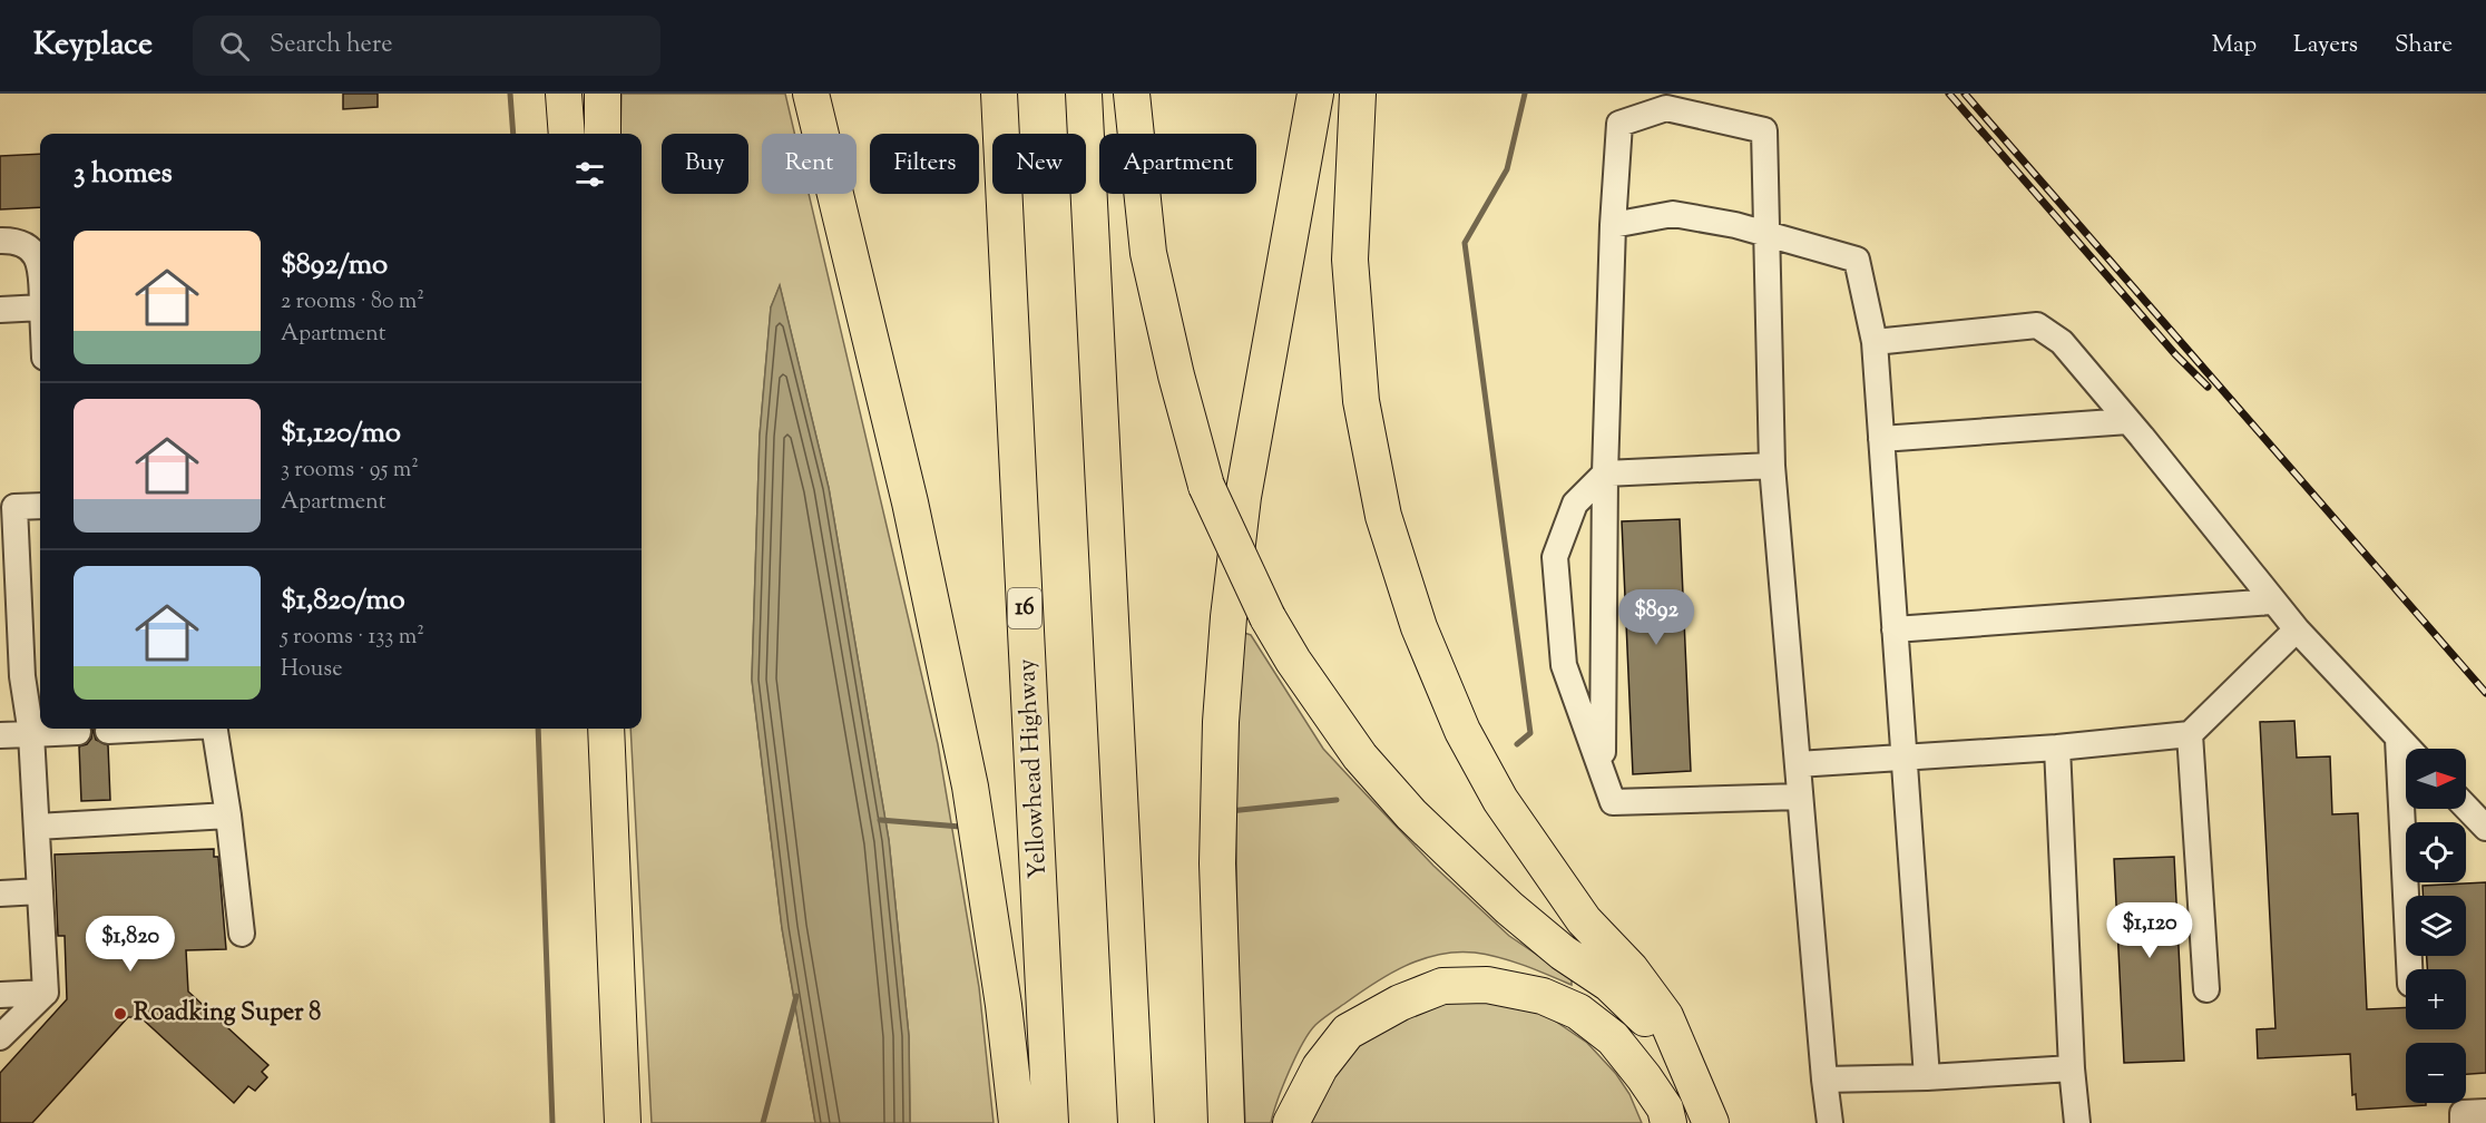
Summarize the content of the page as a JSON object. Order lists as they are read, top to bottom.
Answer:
{
  "streets": {
    "highway": ["16", "Yellowhead Highway"]
  },
  "places": ["Roadking Super 8"],
  "north": "right",
  "page": {
    "header": "Keyplace",
    "search": "Search here",
    "nav": ["Map", "Layers", "Share"],
    "chip": [
      "Buy",
      "Rent",
      "Filters",
      "New",
      "Apartment"
    ],
    "heading": "3 homes",
    "list": [
      {
        "name": "$892/mo",
        "note": "2 rooms · 80 m² · Apartment"
      },
      {
        "name": "$1,120/mo",
        "note": "3 rooms · 95 m² · Apartment"
      },
      {
        "name": "$1,820/mo",
        "note": "5 rooms · 133 m² · House"
      }
    ],
    "price": ["$892", "$1,120", "$1,820"],
    "map_buttons": ["+", "−"]
  }
}
